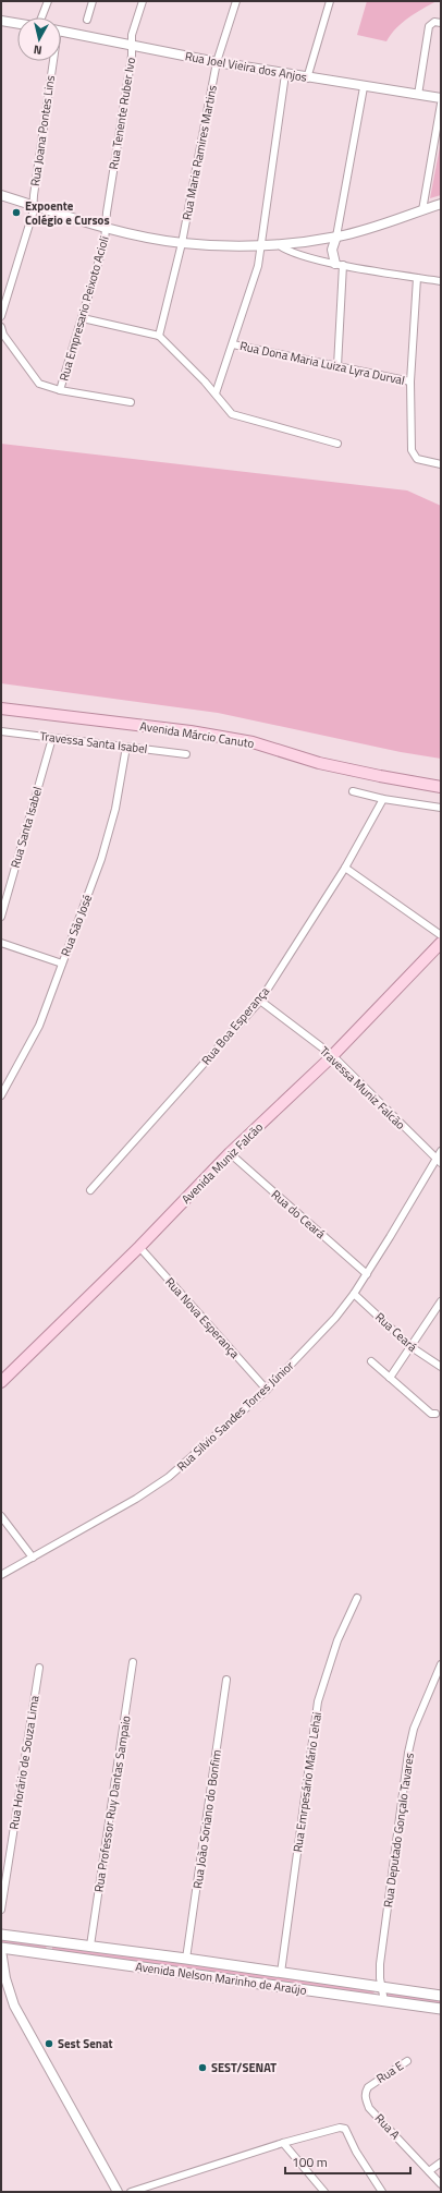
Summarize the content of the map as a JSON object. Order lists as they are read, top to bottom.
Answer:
{
  "streets": {
    "main road": ["Avenida Márcio Canuto", "Avenida Muniz Falcão", "Avenida Nelson Marinho de Araújo"],
    "street": [
      "Rua Joel Vieira dos Anjos",
      "Rua Tenente Ruber Ivo",
      "Rua Joana Pontes Lins",
      "Rua Maria Ramires Martins",
      "Rua Empresario Peixoto Acioli",
      "Rua Dona Maria Luiza Lyra Durval",
      "Travessa Santa Isabel",
      "Rua Santa Isabel",
      "Rua São José",
      "Rua Boa Esperança",
      "Travessa Muniz Falcão",
      "Rua do Ceará",
      "Rua Nova Esperança",
      "Rua Ceará",
      "Rua Silvio Sandes Torres Júnior",
      "Rua Horário de Souza Lima",
      "Rua Emrpesário Mário Lehai",
      "Rua Professor Ruy Dantas Sampaio",
      "Rua João Soriano do Bonfim",
      "Rua Deputado Gonçalo Tavares",
      "Rua E",
      "Rua A"
    ]
  },
  "crossings": [
    ["Rua Joel Vieira dos Anjos", "Rua Tenente Ruber Ivo"],
    ["Rua Joel Vieira dos Anjos", "Rua Maria Ramires Martins"],
    ["Rua Tenente Ruber Ivo", "Rua Empresario Peixoto Acioli"],
    ["Travessa Santa Isabel", "Rua Santa Isabel"],
    ["Travessa Santa Isabel", "Rua São José"],
    ["Rua Boa Esperança", "Travessa Muniz Falcão"],
    ["Travessa Muniz Falcão", "Avenida Muniz Falcão"],
    ["Travessa Muniz Falcão", "Rua Silvio Sandes Torres Júnior"],
    ["Avenida Muniz Falcão", "Rua do Ceará"],
    ["Avenida Muniz Falcão", "Rua Nova Esperança"],
    ["Rua do Ceará", "Rua Silvio Sandes Torres Júnior"],
    ["Rua Nova Esperança", "Rua Silvio Sandes Torres Júnior"],
    ["Rua Ceará", "Rua Silvio Sandes Torres Júnior"],
    ["Rua Deputado Gonçalo Tavares", "Avenida Nelson Marinho de Araújo"],
    ["Rua E", "Rua A"]
  ],
  "places": ["Expoente Colégio e Cursos", "Sest Senat", "SEST/SENAT"],
  "scale_bar": "100 m",
  "north": "bottom"
}
